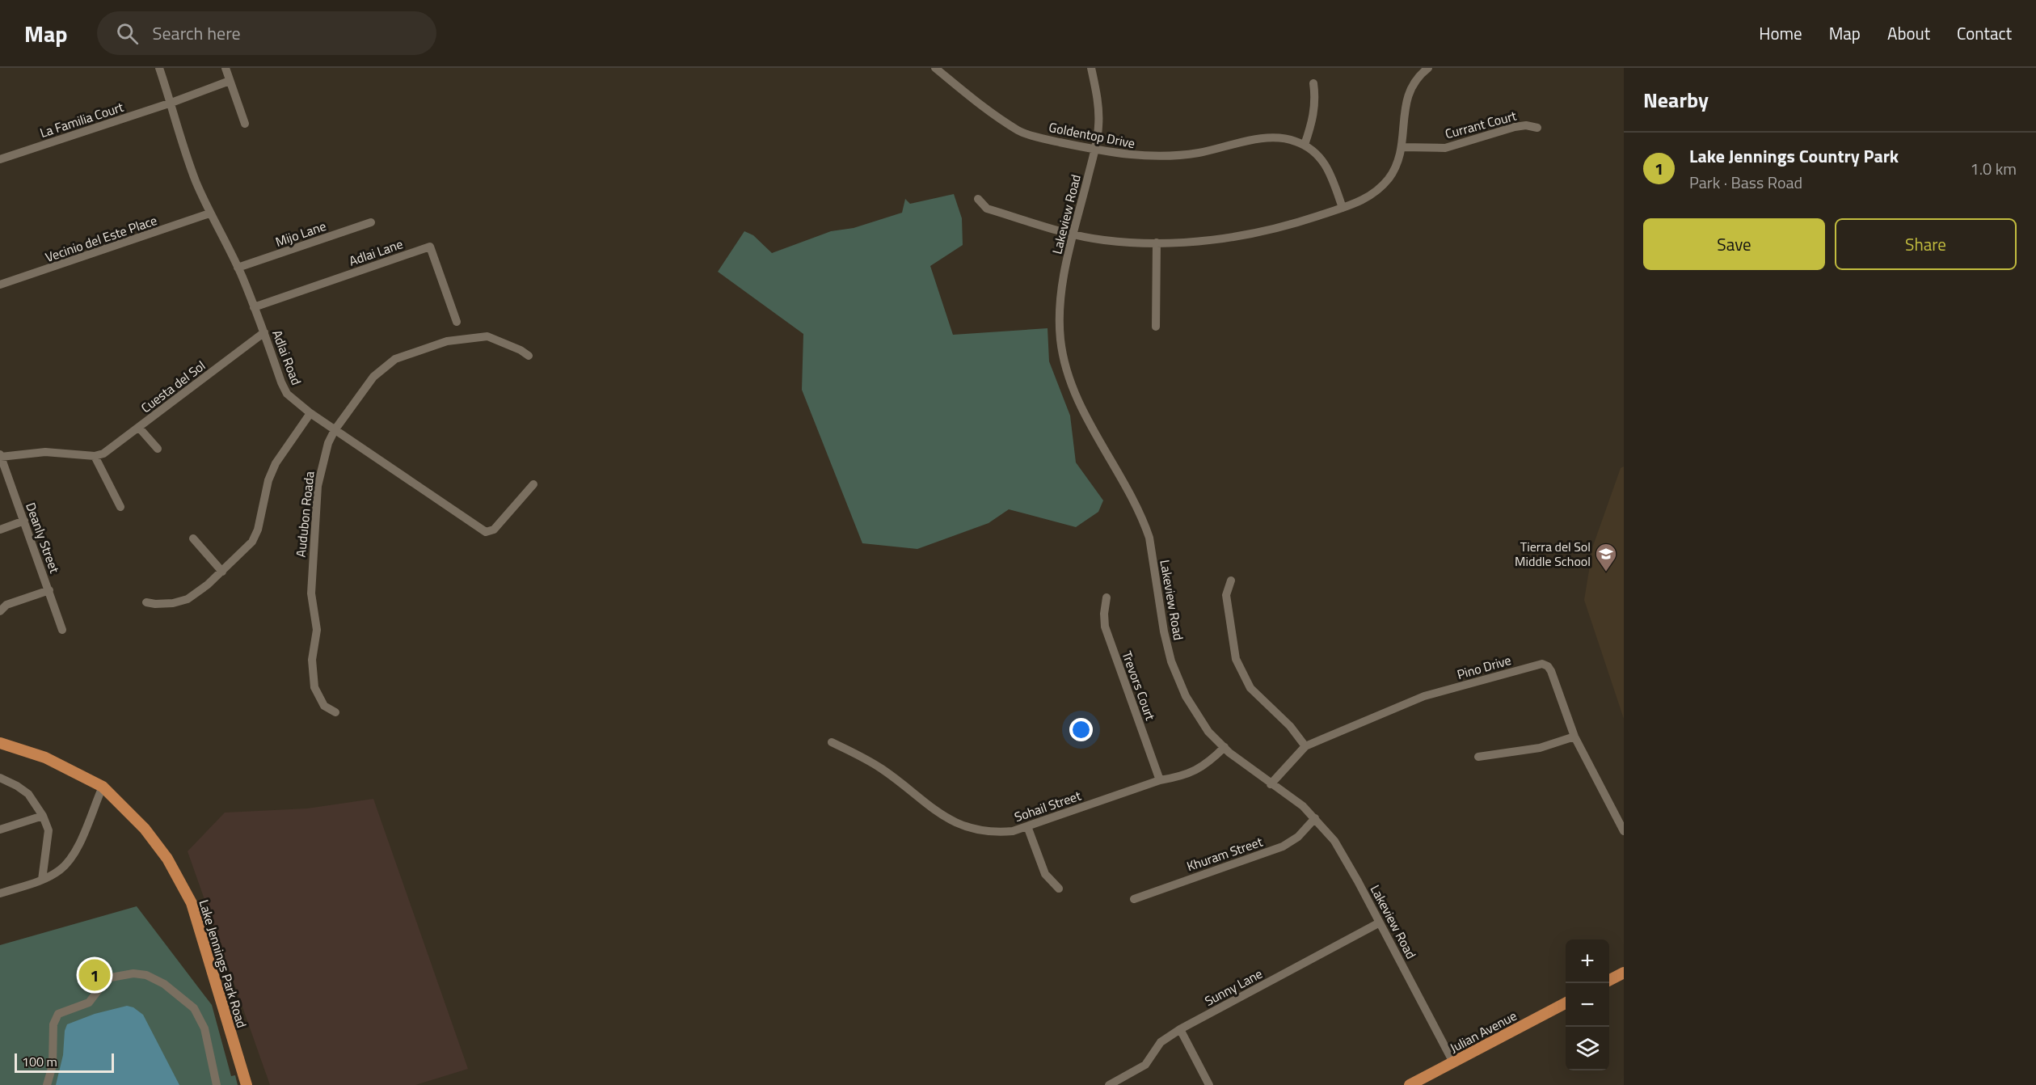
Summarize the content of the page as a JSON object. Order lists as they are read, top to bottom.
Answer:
{
  "streets": {
    "main road": ["Lake Jennings Park Road", "Julian Avenue"],
    "street": [
      "La Familia Court",
      "Currant Court",
      "Goldentop Drive",
      "Lakeview Road",
      "Mijo Lane",
      "Vecinio del Este Place",
      "Adlai Lane",
      "Adlai Road",
      "Cuesta del Sol",
      "Audubon Roada",
      "Deanly Street",
      "Pino Drive",
      "Trevors Court",
      "Sohail Street",
      "Khuram Street",
      "Sunny Lane"
    ]
  },
  "crossings": [
    ["La Familia Court", "Adlai Road"],
    ["Goldentop Drive", "Lakeview Road"],
    ["Lakeview Road", "Pino Drive"],
    ["Lakeview Road", "Sohail Street"],
    ["Lakeview Road", "Khuram Street"],
    ["Lakeview Road", "Sunny Lane"],
    ["Lakeview Road", "Julian Avenue"],
    ["Mijo Lane", "Adlai Road"],
    ["Vecinio del Este Place", "Adlai Road"],
    ["Adlai Lane", "Adlai Road"],
    ["Adlai Road", "Cuesta del Sol"],
    ["Adlai Road", "Audubon Roada"],
    ["Trevors Court", "Sohail Street"]
  ],
  "places": {
    "school or university": ["Tierra del Sol Middle School"]
  },
  "scale_bar": "100 m",
  "page": {
    "header": "Map",
    "search": "Search here",
    "nav": [
      "Home",
      "Map",
      "About",
      "Contact"
    ],
    "heading": "Nearby",
    "list": [
      {
        "mark": "1",
        "name": "Lake Jennings Country Park",
        "note": "Park · Bass Road",
        "value": "1.0 km"
      }
    ],
    "buttons": ["Save", "Share"],
    "map_buttons": ["+", "−"],
    "pins": "1",
    "scale": "100 m"
  }
}
